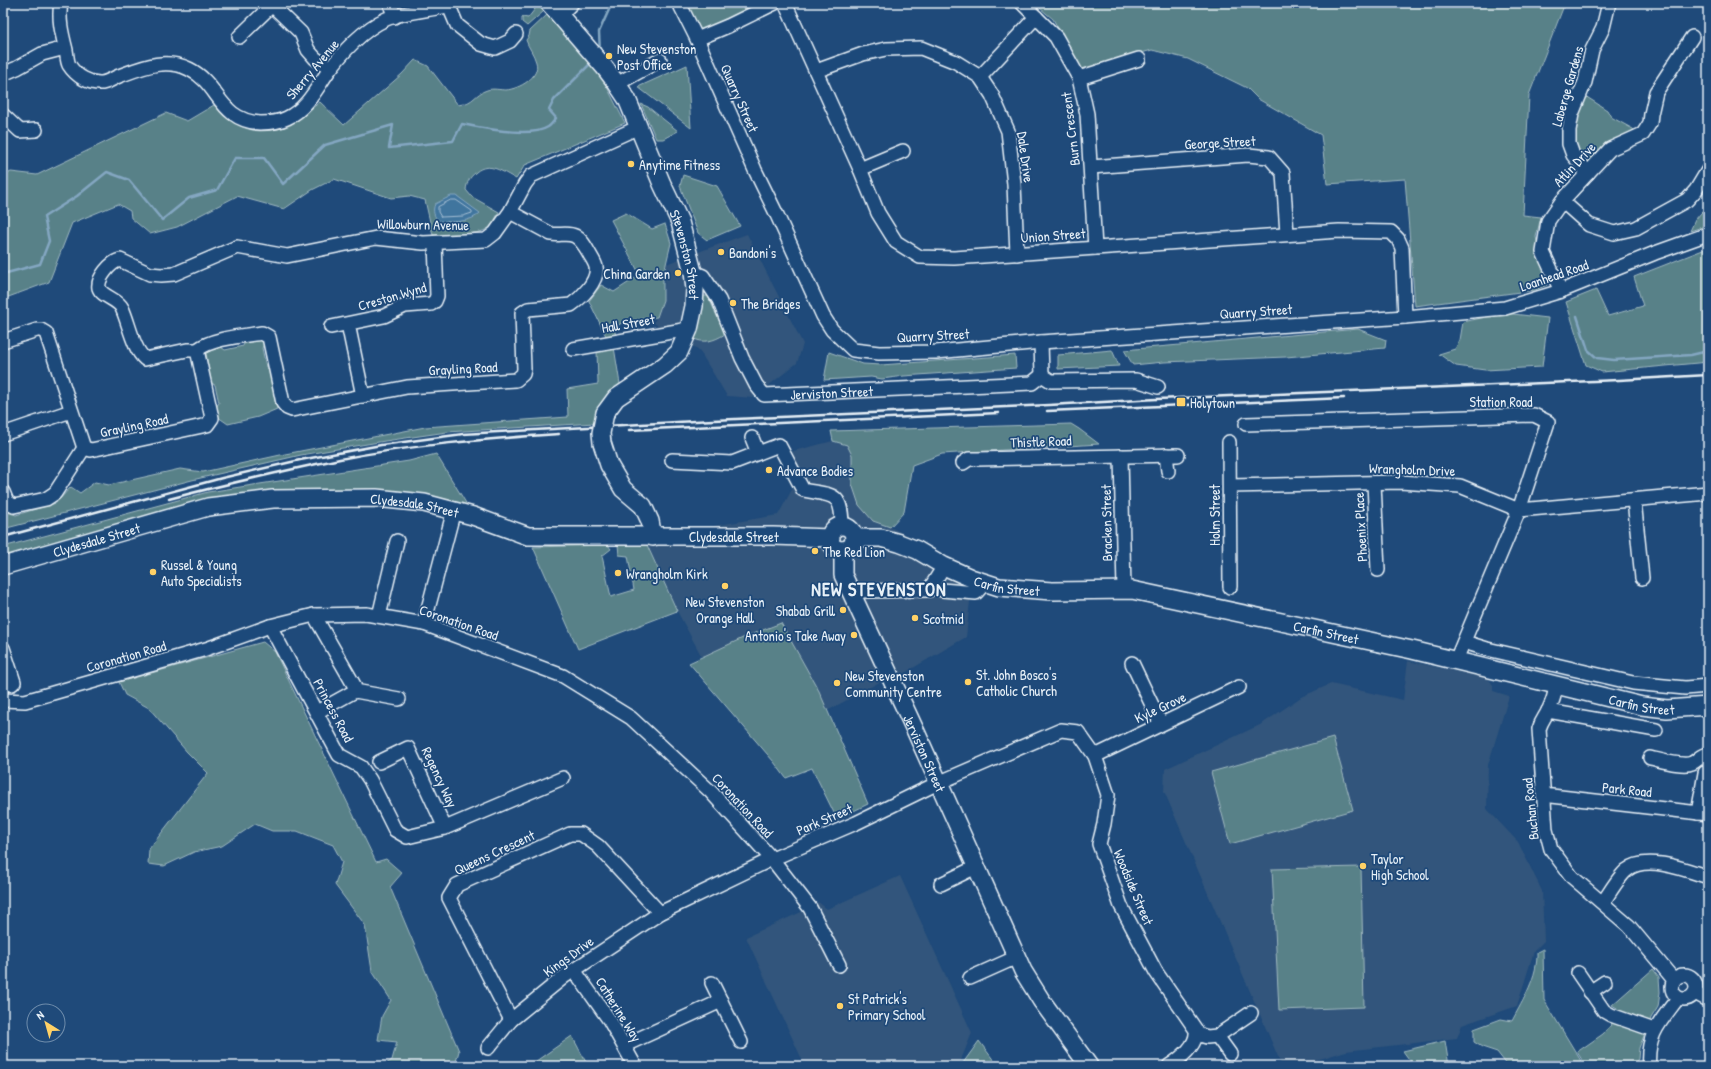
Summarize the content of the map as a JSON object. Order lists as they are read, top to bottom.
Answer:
{
  "streets": {
    "main road": [
      "Stevenston Street",
      "Jerviston Street",
      "Clydesdale Street",
      "Carfin Street"
    ],
    "street": [
      "Sherry Avenue",
      "Laberge Gardens",
      "Quarry Street",
      "Burn Crescent",
      "George Street",
      "Dale Drive",
      "Atlin Drive",
      "Willowburn Avenue",
      "Union Street",
      "Loanhead Road",
      "Creston Wynd",
      "Hall Street",
      "Grayling Road",
      "Station Road",
      "Thistle Road",
      "Wrangholm Drive",
      "Holm Street",
      "Bracken Street",
      "Phoenix Place",
      "Coronation Road",
      "Kyle Grove",
      "Princess Road",
      "Regency Way",
      "Park Road",
      "Buchan Road",
      "Park Street",
      "Queens Crescent",
      "Woodside Street",
      "Kings Drive",
      "Catherine Way"
    ]
  },
  "crossings": [
    ["Laberge Gardens", "Atlin Drive"],
    ["Quarry Street", "Union Street"],
    ["Quarry Street", "Loanhead Road"],
    ["Burn Crescent", "George Street"],
    ["Burn Crescent", "Union Street"],
    ["George Street", "Union Street"],
    ["Dale Drive", "Union Street"],
    ["Atlin Drive", "Loanhead Road"],
    ["Willowburn Avenue", "Stevenston Street"],
    ["Willowburn Avenue", "Creston Wynd"],
    ["Willowburn Avenue", "Grayling Road"],
    ["Union Street", "Loanhead Road"],
    ["Stevenston Street", "Hall Street"],
    ["Stevenston Street", "Jerviston Street"],
    ["Stevenston Street", "Clydesdale Street"],
    ["Creston Wynd", "Grayling Road"],
    ["Jerviston Street", "Carfin Street"],
    ["Jerviston Street", "Park Street"],
    ["Jerviston Street", "Woodside Street"],
    ["Station Road", "Wrangholm Drive"],
    ["Station Road", "Carfin Street"],
    ["Thistle Road", "Bracken Street"],
    ["Wrangholm Drive", "Holm Street"],
    ["Wrangholm Drive", "Phoenix Place"],
    ["Bracken Street", "Carfin Street"],
    ["Carfin Street", "Buchan Road"],
    ["Coronation Road", "Princess Road"],
    ["Coronation Road", "Park Street"],
    ["Kyle Grove", "Woodside Street"],
    ["Princess Road", "Regency Way"],
    ["Park Road", "Buchan Road"],
    ["Park Street", "Woodside Street"],
    ["Park Street", "Kings Drive"],
    ["Queens Crescent", "Kings Drive"],
    ["Kings Drive", "Catherine Way"]
  ],
  "districts": ["NEW STEVENSTON"],
  "places": {
    "other": [
      "New Stevenston Post Office",
      "Anytime Fitness",
      "Bandoni's",
      "China Garden",
      "The Bridges",
      "Advance Bodies",
      "The Red Lion",
      "Russel & Young Auto Specialists",
      "Wrangholm Kirk",
      "New Stevenston Orange Hall",
      "Shabab Grill",
      "Scotmid",
      "Antonio's Take Away",
      "St. John Bosco's Catholic Church",
      "New Stevenston Community Centre",
      "Taylor High School",
      "St Patrick's Primary School"
    ],
    "transit": ["Holytown"]
  },
  "north": "top left"
}
